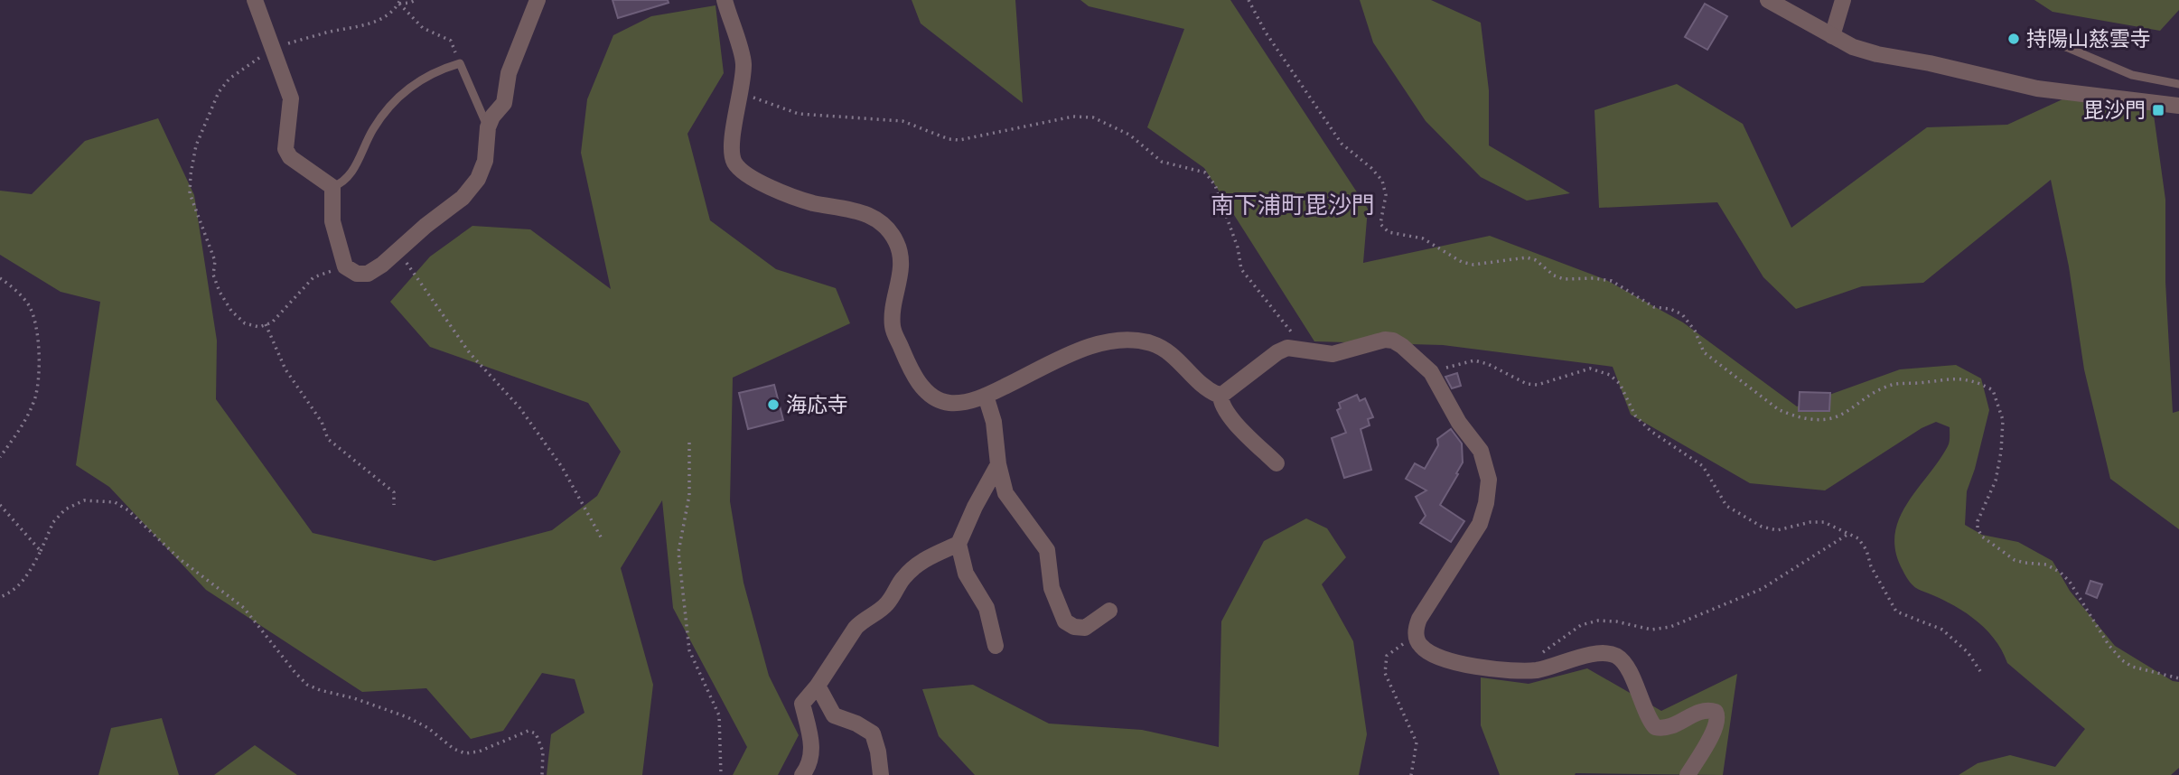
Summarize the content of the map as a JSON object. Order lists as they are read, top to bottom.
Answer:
{
  "districts": ["南下浦町毘沙門"],
  "places": {
    "other": ["持陽山慈雲寺", "海応寺"],
    "transit": ["毘沙門"]
  }
}
